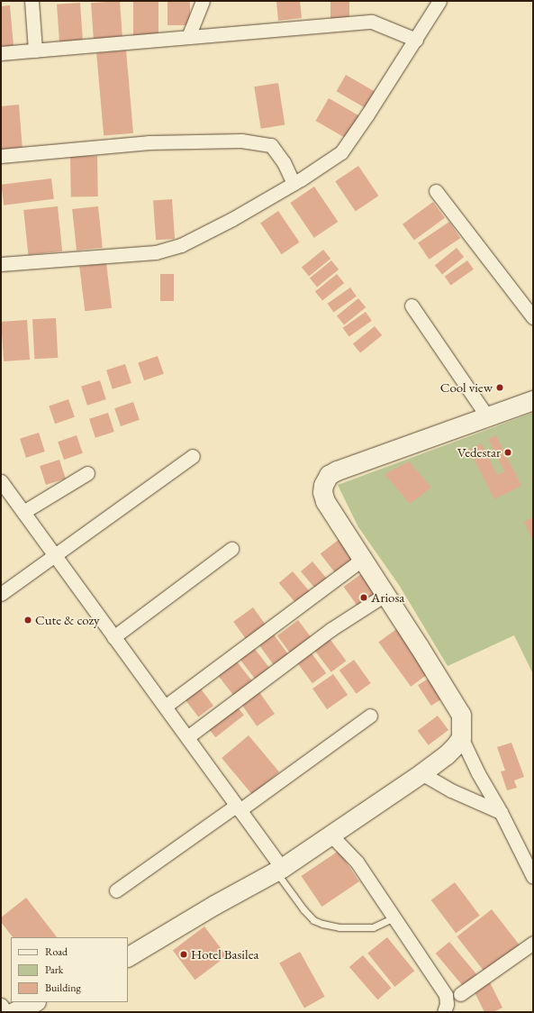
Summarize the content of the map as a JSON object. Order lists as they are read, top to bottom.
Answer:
{
  "places": [
    "Cool view",
    "Vedestar",
    "Ariosa",
    "Cute & cozy",
    "Hotel Basilea"
  ],
  "legend": ["Road", "Park", "Building"]
}
